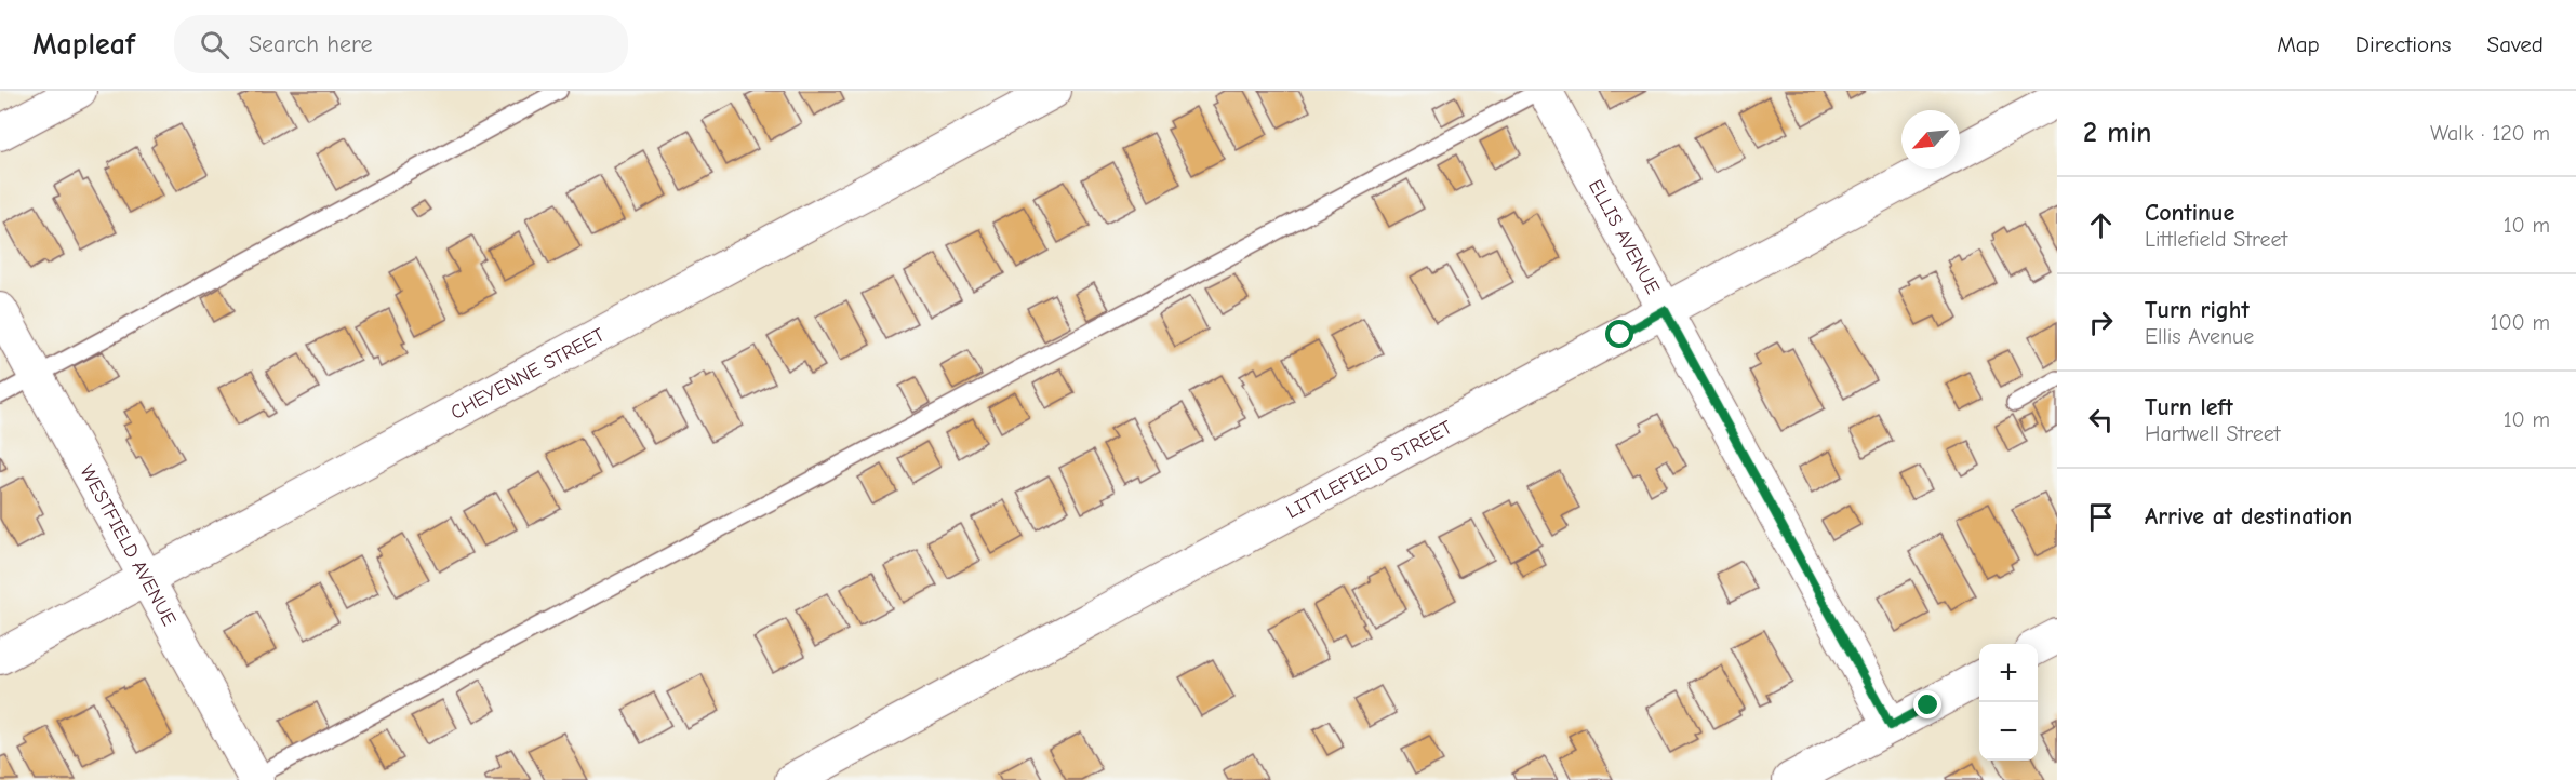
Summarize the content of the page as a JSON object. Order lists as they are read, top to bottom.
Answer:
{
  "streets": {
    "street": [
      "ELLIS AVENUE",
      "CHEYENNE STREET",
      "LITTLEFIELD STREET",
      "WESTFIELD AVENUE"
    ]
  },
  "crossings": [
    ["ELLIS AVENUE", "LITTLEFIELD STREET"],
    ["CHEYENNE STREET", "WESTFIELD AVENUE"]
  ],
  "north": "bottom left",
  "page": {
    "header": "Mapleaf",
    "search": "Search here",
    "nav": ["Map", "Directions", "Saved"],
    "heading": ["2 min", "Walk · 120 m"],
    "list": [
      ["Continue", "Littlefield Street", "10 m"],
      ["Turn right", "Ellis Avenue", "100 m"],
      ["Turn left", "Hartwell Street", "10 m"],
      "Arrive at destination"
    ],
    "map_buttons": ["+", "−"]
  }
}
